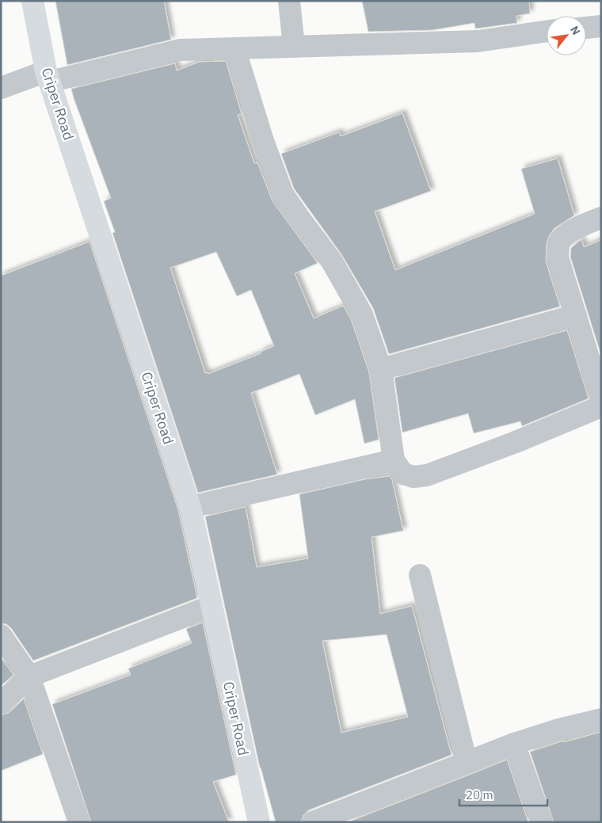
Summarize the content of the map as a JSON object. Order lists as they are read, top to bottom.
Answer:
{
  "streets": {
    "main road": ["Criper Road"]
  },
  "scale_bar": "20 m",
  "north": "top right"
}
